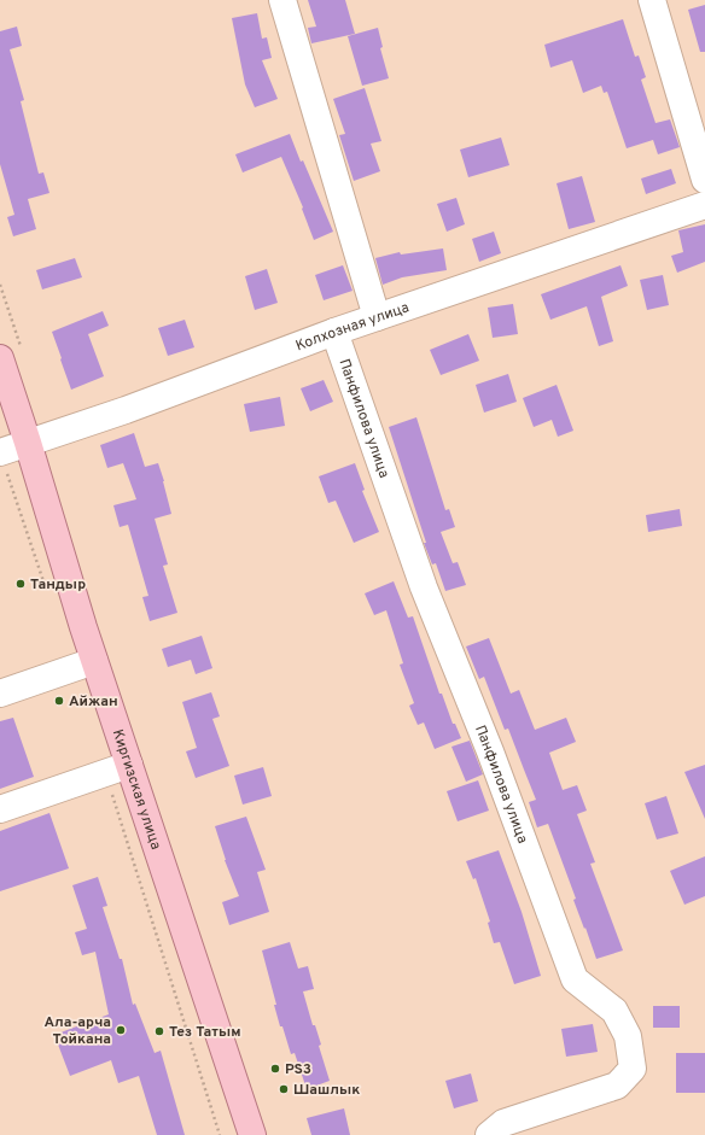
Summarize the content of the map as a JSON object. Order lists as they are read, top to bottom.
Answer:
{
  "streets": {
    "main road": ["Киргизская улица"],
    "street": ["Колхозная улица", "Панфилова улица"]
  },
  "crossings": [
    ["Колхозная улица", "Панфилова улица"],
    ["Колхозная улица", "Киргизская улица"]
  ],
  "places": [
    "Тандыр",
    "Айжан",
    "Ала-арча Тойкана",
    "Тез Татым",
    "PS3",
    "Шашлык"
  ]
}
